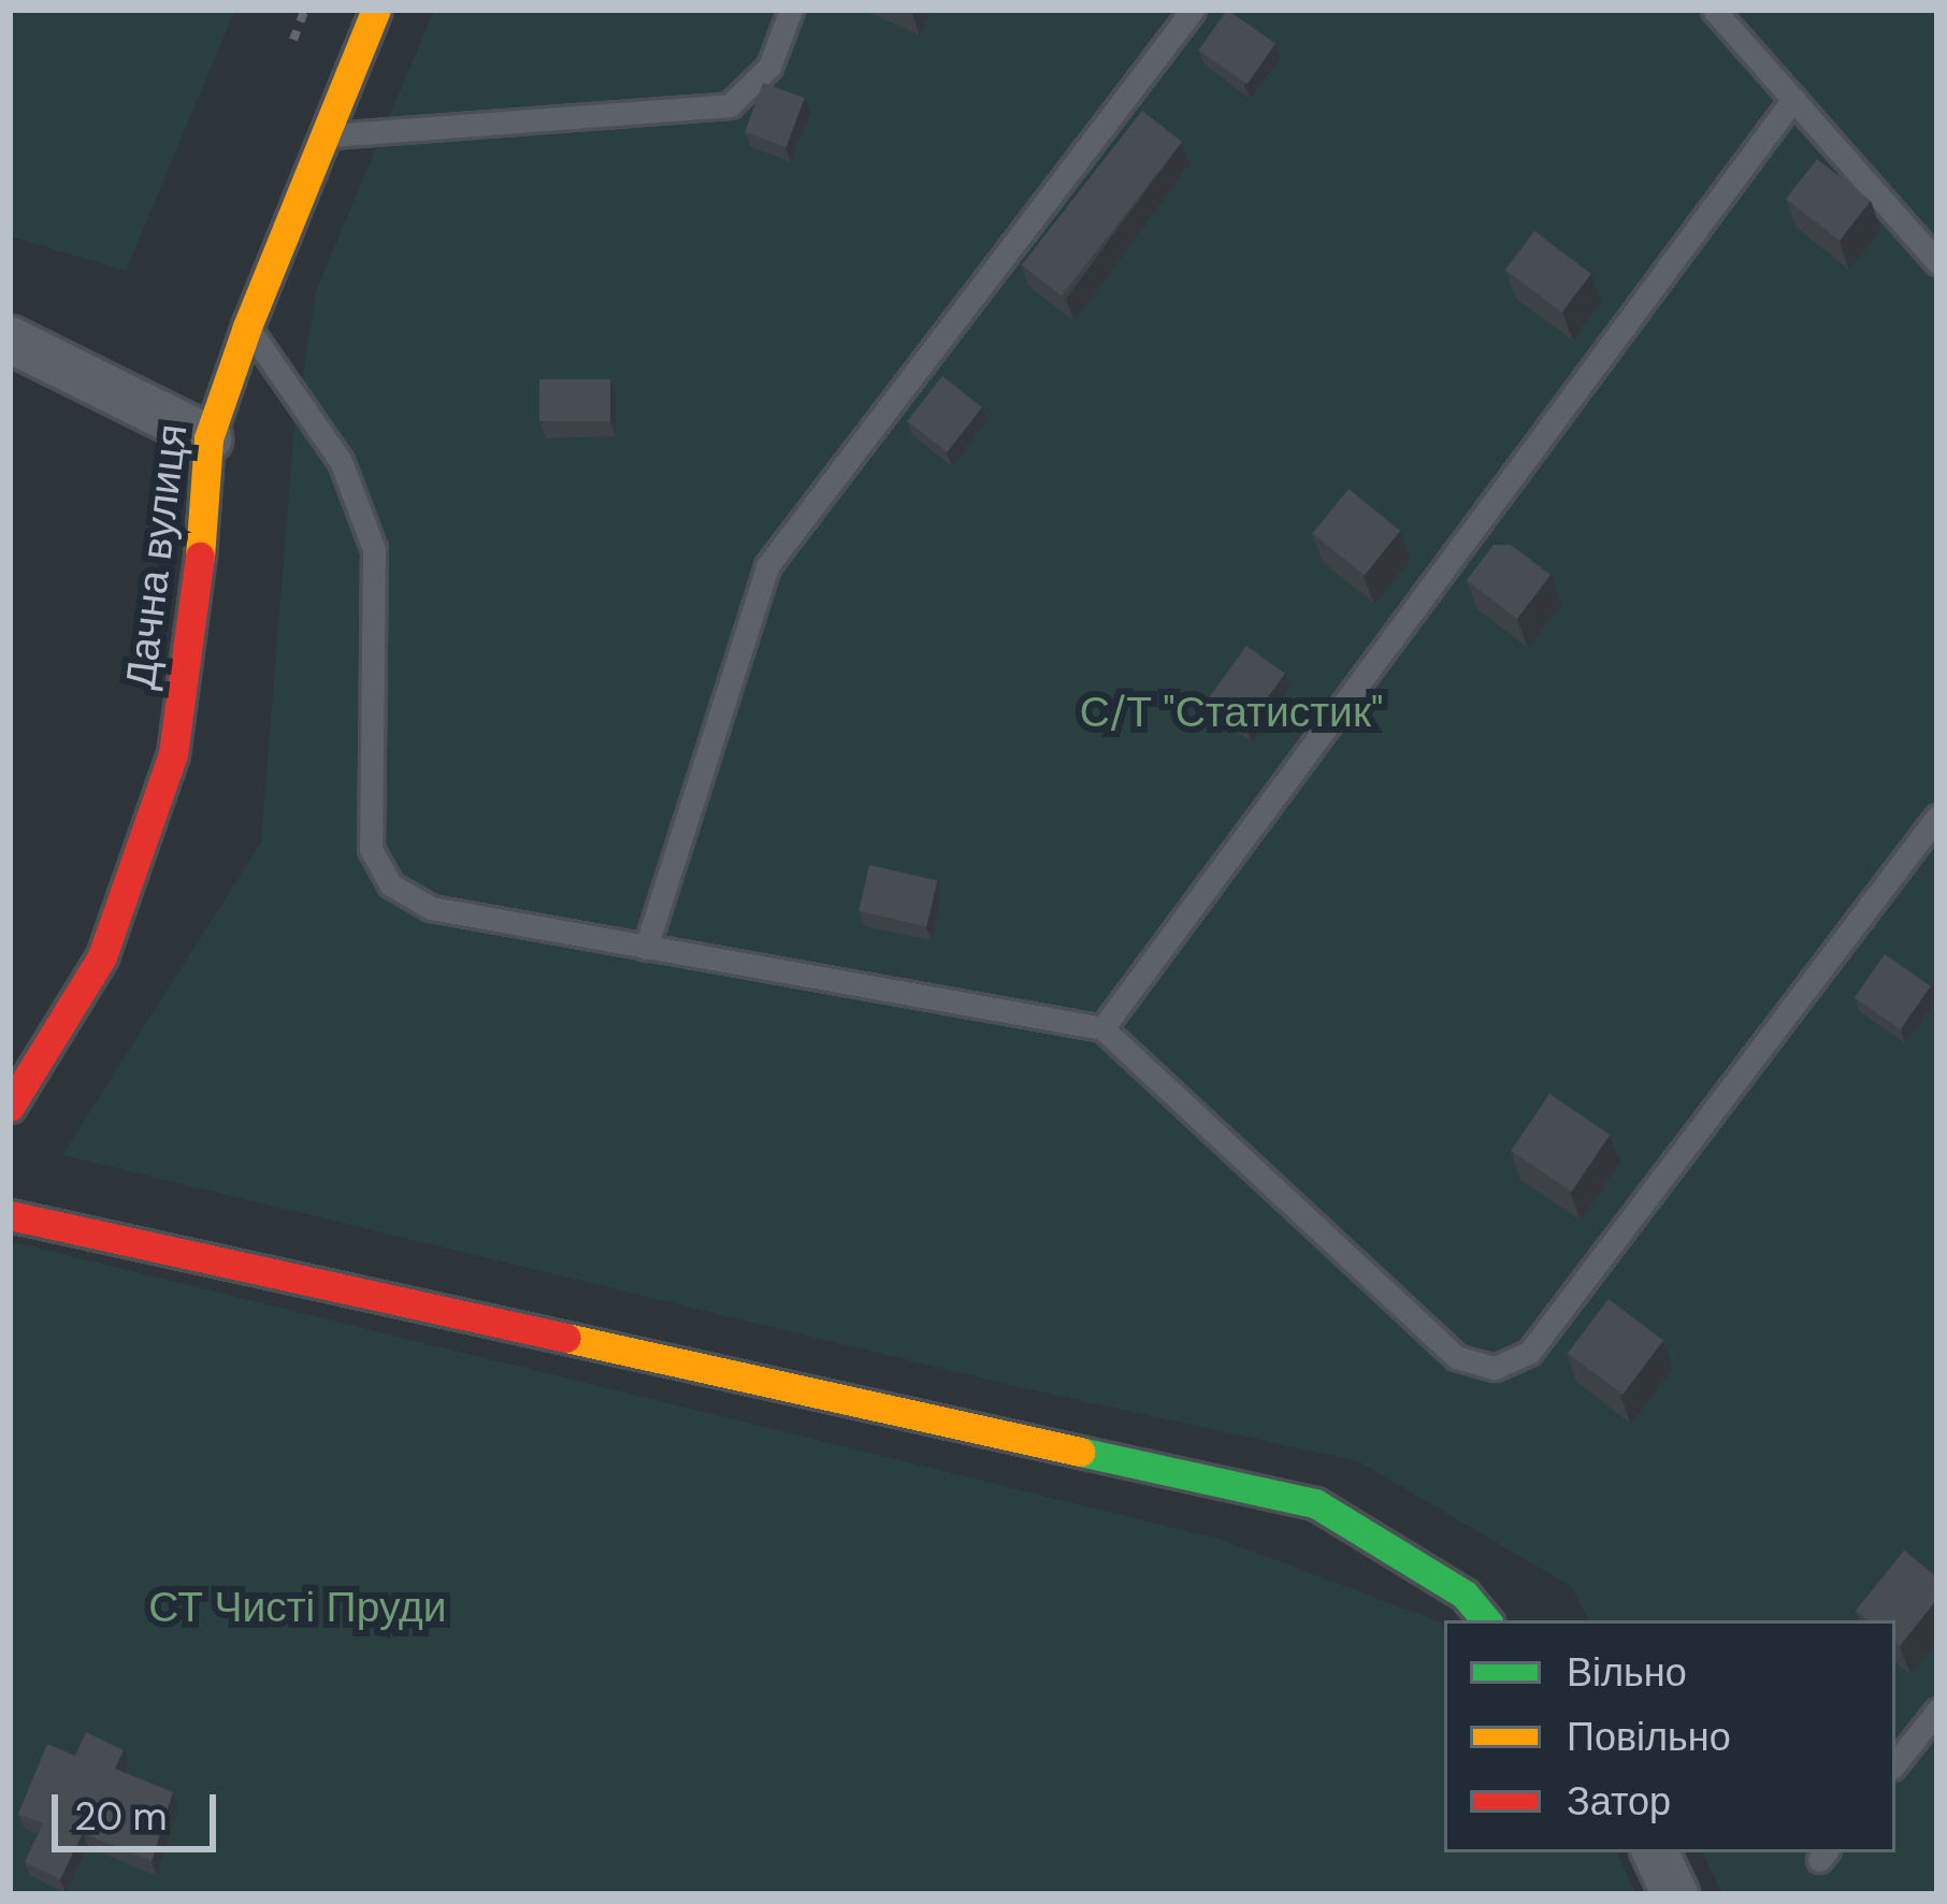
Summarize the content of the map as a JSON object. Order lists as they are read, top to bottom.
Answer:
{
  "streets": {
    "street": ["Дачна вулиця"]
  },
  "parks": ["С/Т \"Статистик\"", "СТ Чисті Пруди"],
  "legend": ["Вільно", "Повільно", "Затор"],
  "scale_bar": "20 m"
}
